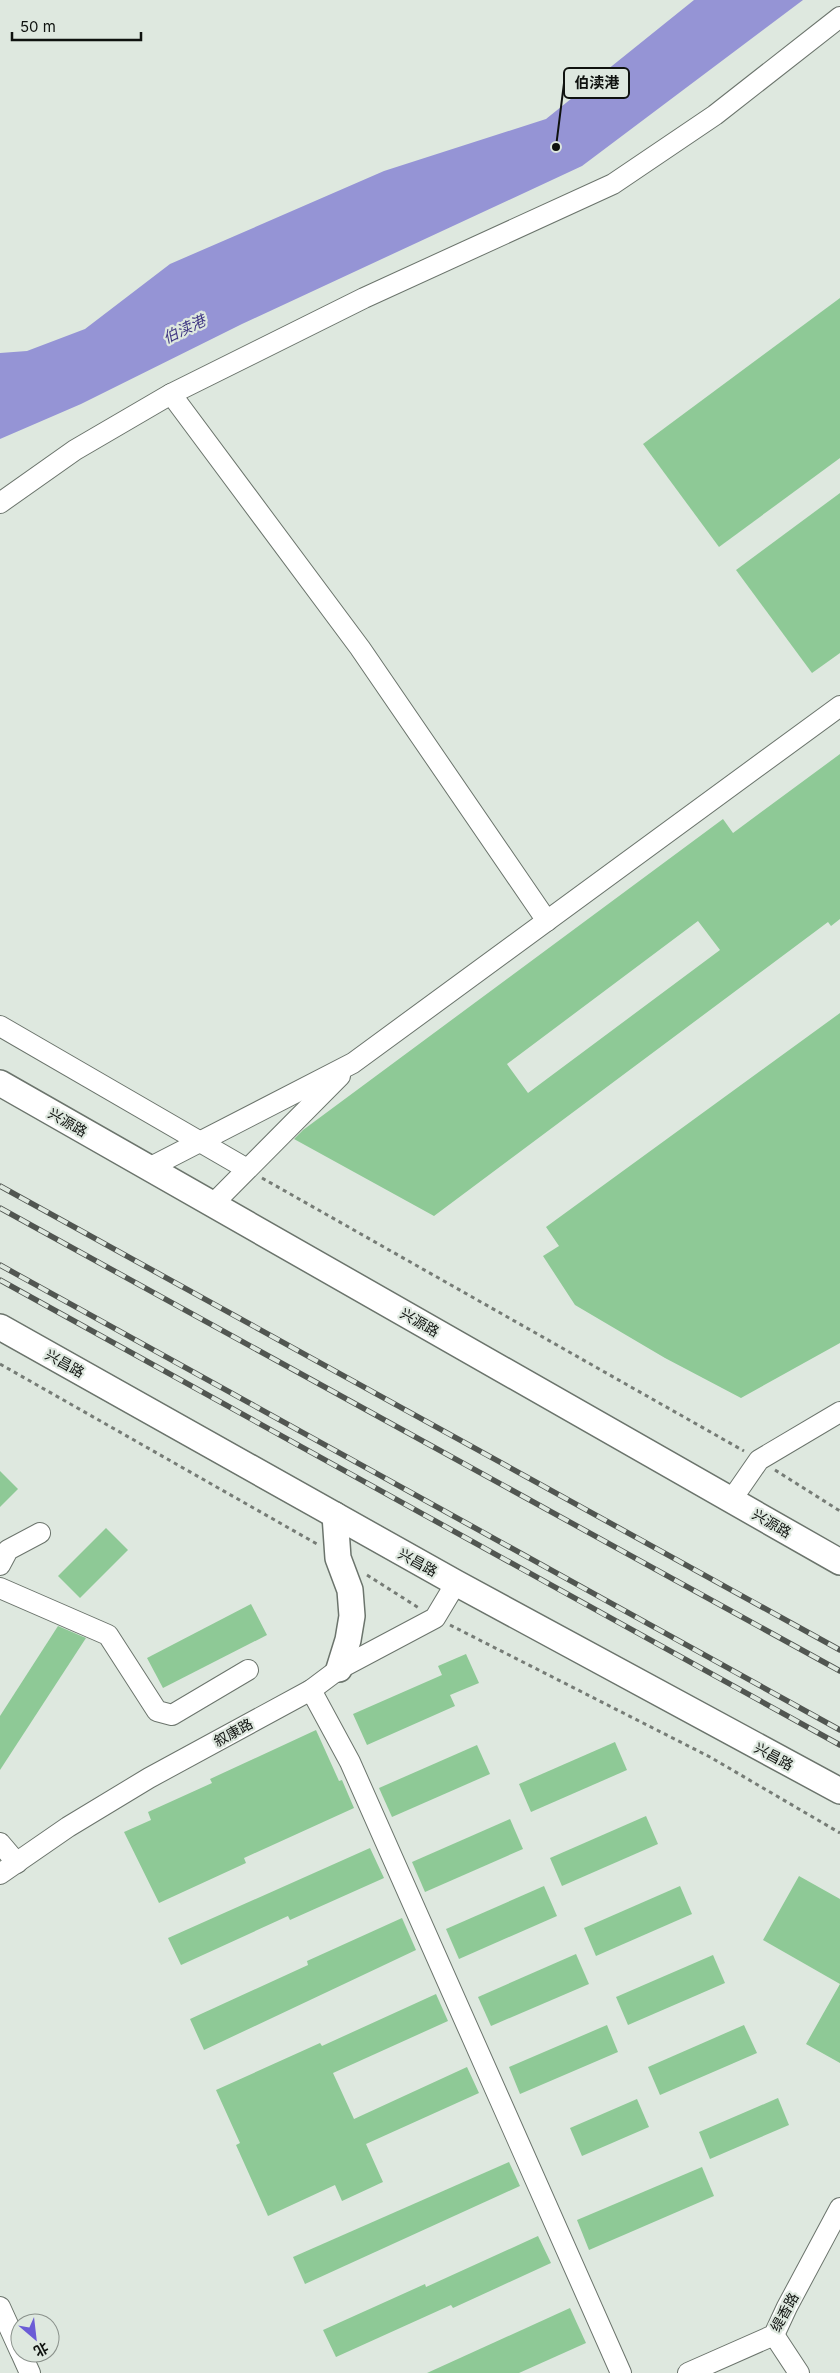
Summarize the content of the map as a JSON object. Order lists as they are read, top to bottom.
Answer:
{
  "streets": {
    "main road": ["兴源路", "兴昌路"],
    "street": ["叙康路", "缇香路"]
  },
  "water": ["伯渎港"],
  "places": ["伯渎港"],
  "scale_bar": "50 m",
  "north": "bottom right"
}
